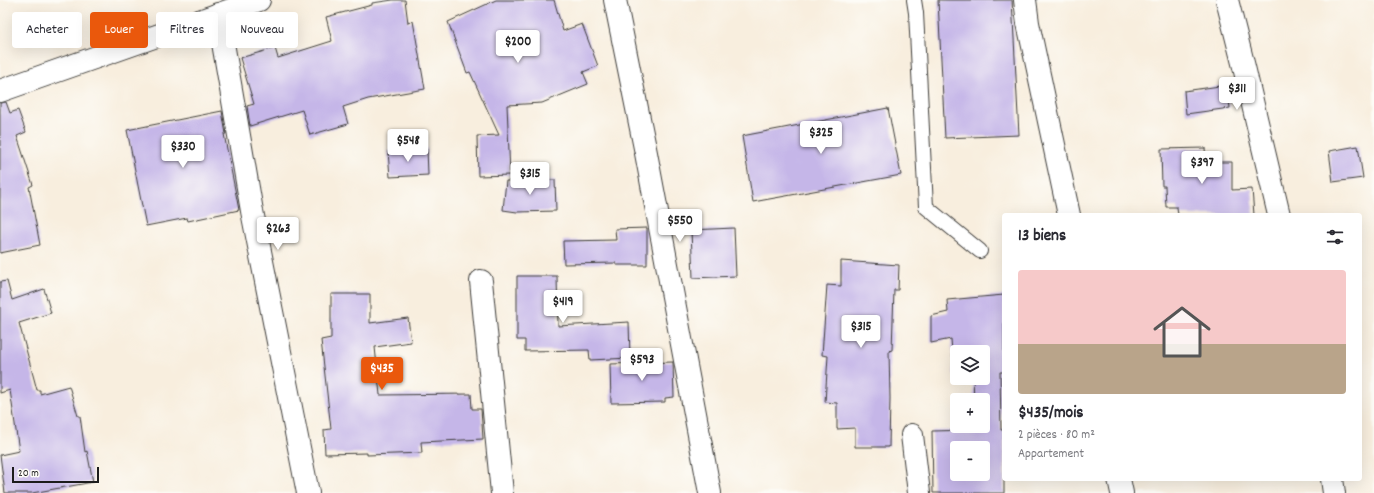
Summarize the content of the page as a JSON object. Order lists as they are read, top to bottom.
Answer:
{
  "scale_bar": "20 m",
  "page": {
    "chip": [
      "Acheter",
      "Louer",
      "Filtres",
      "Nouveau"
    ],
    "price": [
      "$200",
      "$311",
      "$325",
      "$548",
      "$330",
      "$397",
      "$315",
      "$550",
      "$263",
      "$419",
      "$315",
      "$593",
      "$435"
    ],
    "heading": "13 biens",
    "list": [
      {
        "name": "$435/mois",
        "note": "2 pièces · 80 m² · Appartement"
      }
    ],
    "map_buttons": ["+", "−"],
    "scale": "20 m"
  }
}
